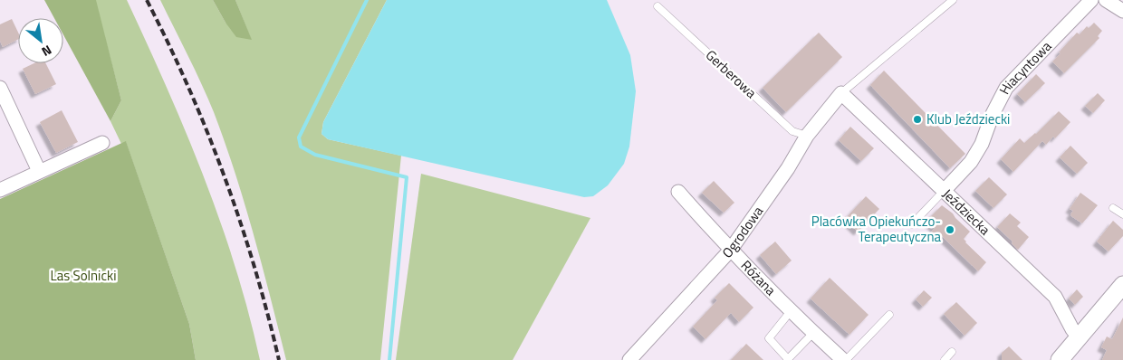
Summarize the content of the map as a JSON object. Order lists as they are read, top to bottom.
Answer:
{
  "streets": {
    "street": [
      "Hiacyntowa",
      "Jeździecka",
      "Ogrodowa",
      "Różana"
    ],
    "lane": ["Gerberowa"]
  },
  "crossings": [
    ["Hiacyntowa", "Jeździecka"],
    ["Gerberowa", "Ogrodowa"],
    ["Jeździecka", "Ogrodowa"],
    ["Ogrodowa", "Różana"]
  ],
  "parks": ["Las Solnicki"],
  "places": ["Klub Jeździecki", "Placówka Opiekuńczo- Terapeutyczna"],
  "north": "bottom right"
}
